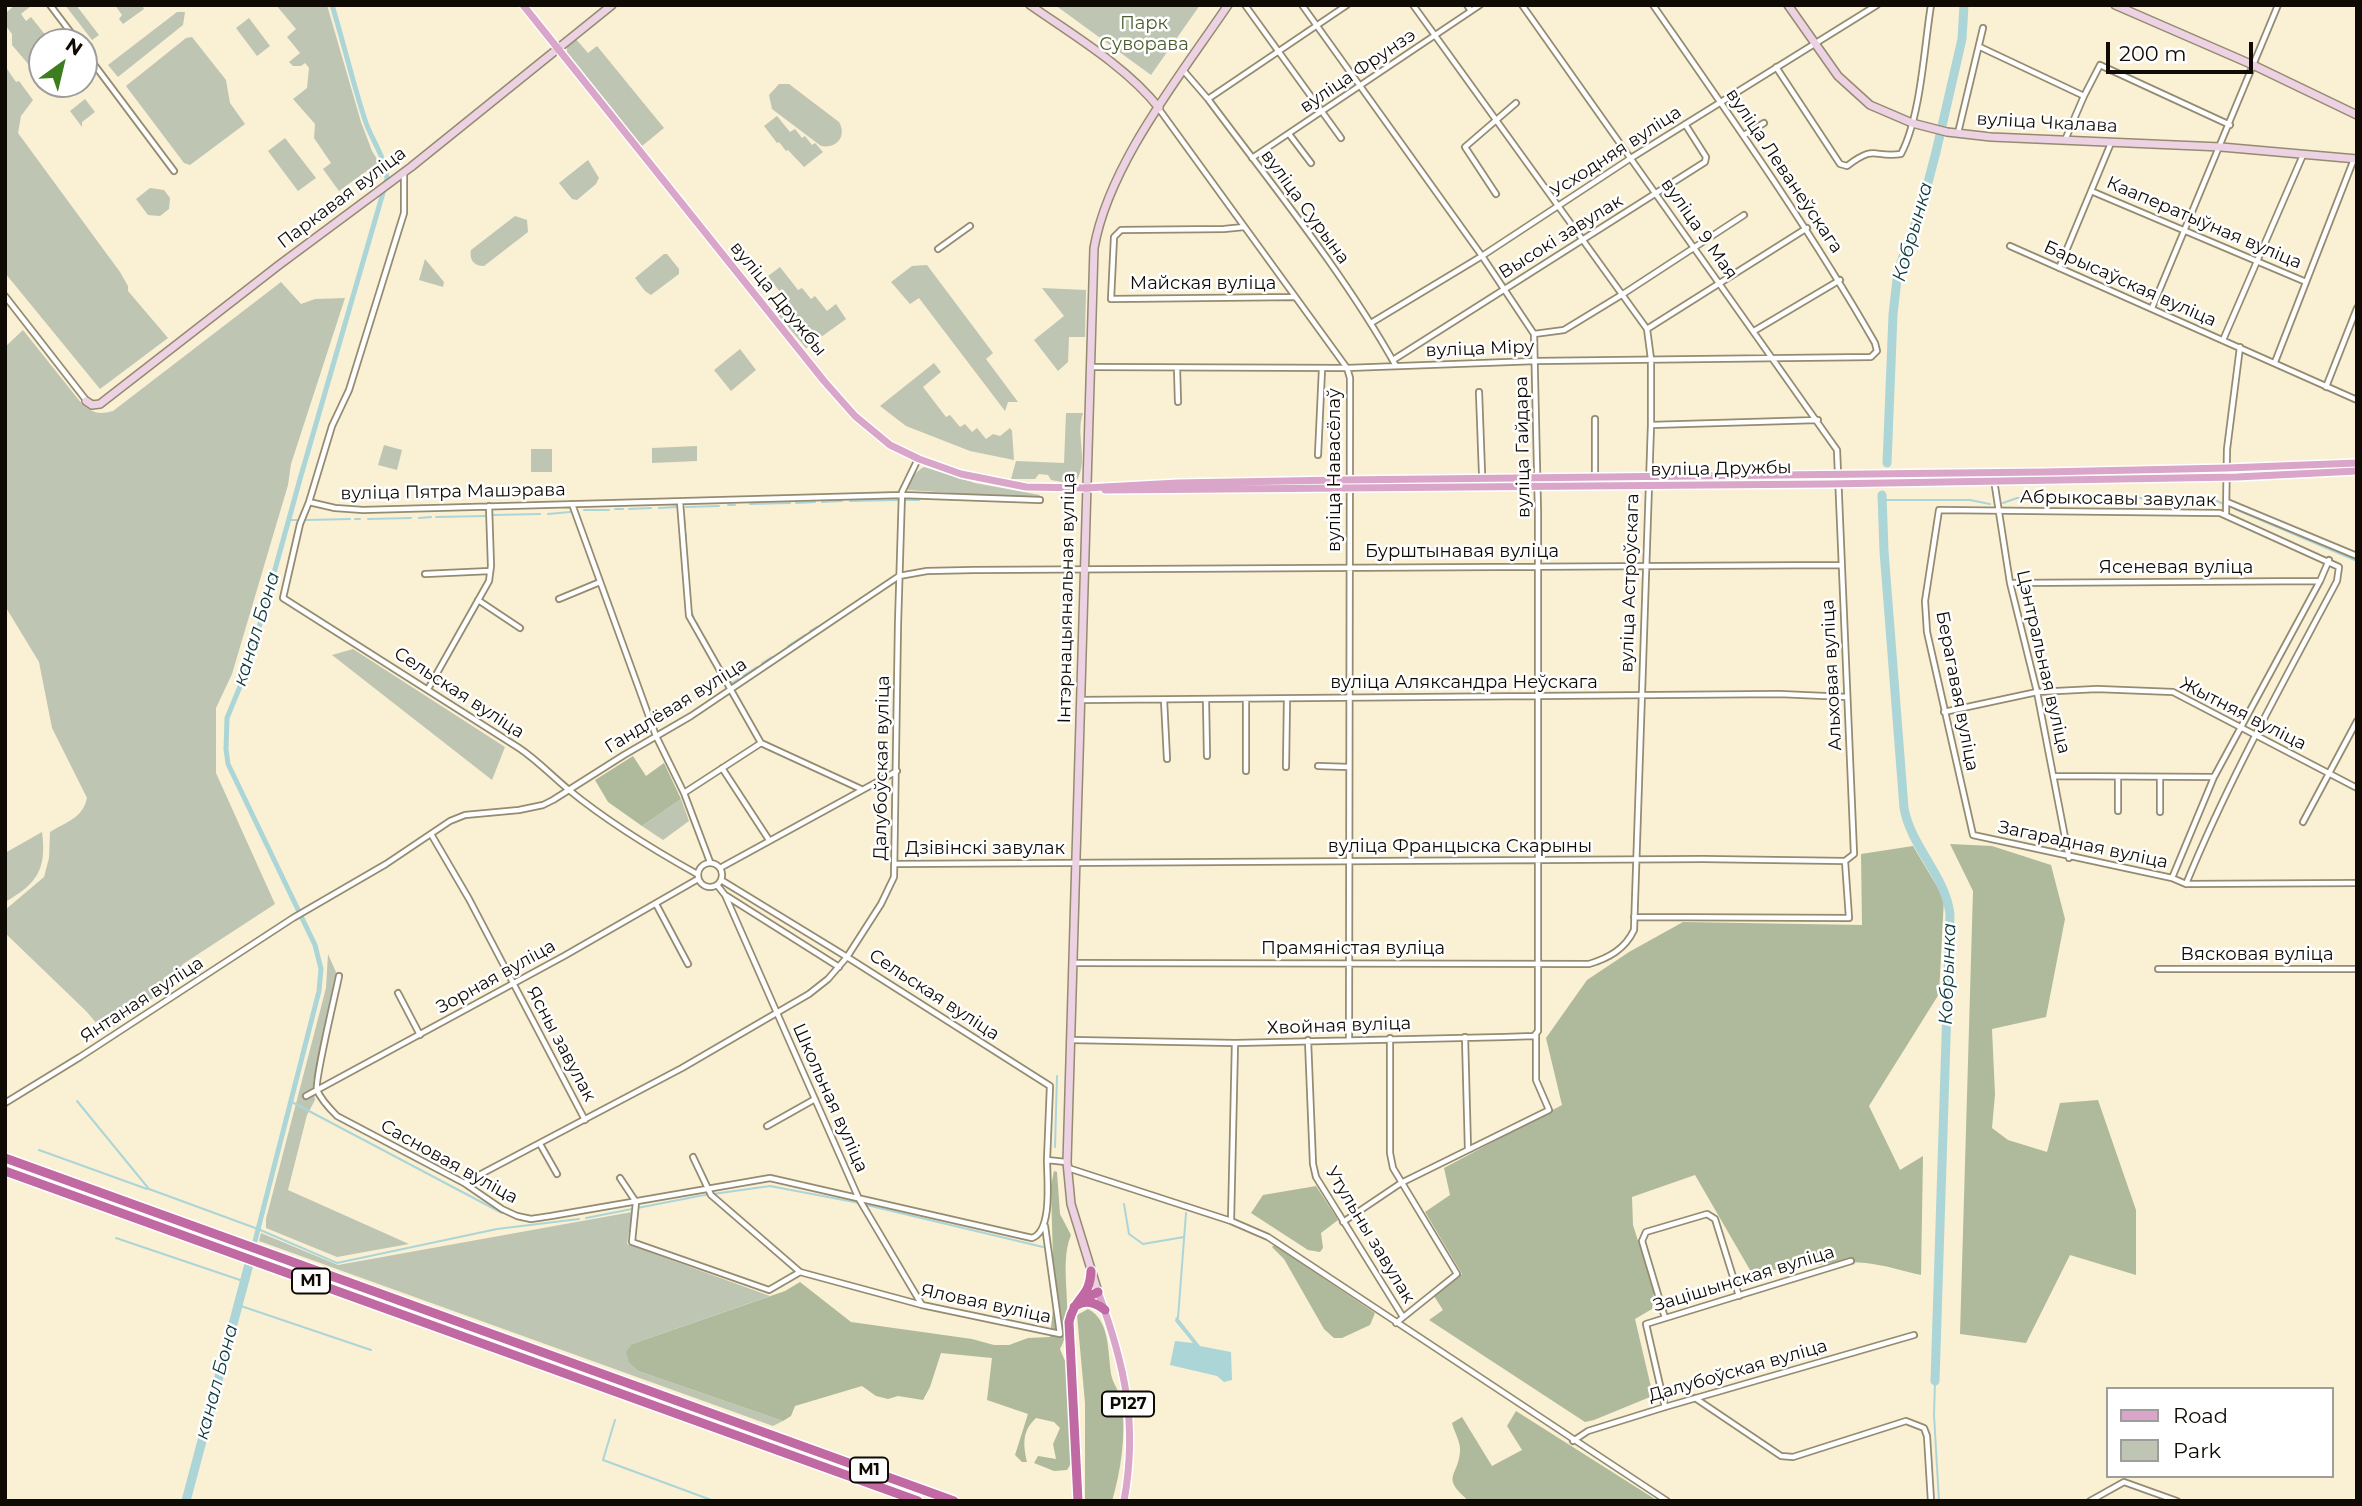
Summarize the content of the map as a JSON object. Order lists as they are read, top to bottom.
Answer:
{
  "streets": {
    "highway": ["М1"],
    "main road": [
      "вуліца Чкалава",
      "Паркавая вуліца",
      "вуліца Дружбы",
      "Інтэрнацыянальная вуліца",
      "Р127"
    ],
    "street": [
      "вуліца Фрунзэ",
      "Усходняя вуліца",
      "вуліца Леванеўскага",
      "вуліца Сурына",
      "Кааператыўная вуліца",
      "вуліца 9 Мая",
      "Высокі завулак",
      "Майская вуліца",
      "Барысаўская вуліца",
      "вуліца Міру",
      "вуліца Гайдара",
      "вуліца Навасёлаў",
      "вуліца Пятра Машэрава",
      "Абрыкосавы завулак",
      "Бурштынавая вуліца",
      "Ясеневая вуліца",
      "вуліца Астроўскага",
      "Цэнтральная вуліца",
      "Альховая вуліца",
      "вуліца Аляксандра Неўскага",
      "Берагавая вуліца",
      "Сельская вуліца",
      "Гандлёвая вуліца",
      "Жытняя вуліца",
      "Далубоўская вуліца",
      "Загарадная вуліца",
      "вуліца Францыска Скарыны",
      "Дзівінскі завулак",
      "Прамяністая вуліца",
      "Вясковая вуліца",
      "Зорная вуліца",
      "Янтаная вуліца",
      "Хвойная вуліца",
      "Ясны завулак",
      "Школьная вуліца",
      "Сасновая вуліца",
      "Утульны завулак",
      "Зацішынская вуліца",
      "Яловая вуліца"
    ]
  },
  "crossings": [
    ["вуліца Фрунзэ", "вуліца Сурына"],
    ["вуліца Фрунзэ", "вуліца Гайдара"],
    ["вуліца Фрунзэ", "вуліца Астроўскага"],
    ["вуліца Чкалава", "Усходняя вуліца"],
    ["Усходняя вуліца", "вуліца Леванеўскага"],
    ["Усходняя вуліца", "вуліца Сурына"],
    ["Усходняя вуліца", "вуліца 9 Мая"],
    ["Усходняя вуліца", "Высокі завулак"],
    ["Усходняя вуліца", "вуліца Гайдара"],
    ["Усходняя вуліца", "вуліца Астроўскага"],
    ["вуліца Леванеўскага", "вуліца Міру"],
    ["Паркавая вуліца", "вуліца Дружбы"],
    ["Паркавая вуліца", "вуліца Пятра Машэрава"],
    ["вуліца Сурына", "Высокі завулак"],
    ["вуліца Сурына", "вуліца Міру"],
    ["вуліца Сурына", "Інтэрнацыянальная вуліца"],
    ["вуліца 9 Мая", "Высокі завулак"],
    ["вуліца 9 Мая", "вуліца Дружбы"],
    ["вуліца 9 Мая", "вуліца Міру"],
    ["Высокі завулак", "вуліца Гайдара"],
    ["Высокі завулак", "вуліца Астроўскага"],
    ["Майская вуліца", "вуліца Навасёлаў"],
    ["вуліца Дружбы", "вуліца Гайдара"],
    ["вуліца Дружбы", "вуліца Навасёлаў"],
    ["вуліца Дружбы", "вуліца Астроўскага"],
    ["вуліца Дружбы", "Інтэрнацыянальная вуліца"],
    ["вуліца Дружбы", "Цэнтральная вуліца"],
    ["вуліца Дружбы", "Альховая вуліца"],
    ["вуліца Дружбы", "Далубоўская вуліца"],
    ["вуліца Міру", "вуліца Гайдара"],
    ["вуліца Міру", "вуліца Навасёлаў"],
    ["вуліца Міру", "вуліца Астроўскага"],
    ["вуліца Міру", "Інтэрнацыянальная вуліца"],
    ["вуліца Гайдара", "Бурштынавая вуліца"],
    ["вуліца Гайдара", "вуліца Аляксандра Неўскага"],
    ["вуліца Гайдара", "вуліца Францыска Скарыны"],
    ["вуліца Гайдара", "Прамяністая вуліца"],
    ["вуліца Навасёлаў", "Бурштынавая вуліца"],
    ["вуліца Навасёлаў", "Інтэрнацыянальная вуліца"],
    ["вуліца Навасёлаў", "вуліца Аляксандра Неўскага"],
    ["вуліца Навасёлаў", "вуліца Францыска Скарыны"],
    ["вуліца Навасёлаў", "Прамяністая вуліца"],
    ["вуліца Навасёлаў", "Хвойная вуліца"],
    ["вуліца Пятра Машэрава", "Сельская вуліца"],
    ["вуліца Пятра Машэрава", "Далубоўская вуліца"],
    ["Абрыкосавы завулак", "Цэнтральная вуліца"],
    ["Абрыкосавы завулак", "Берагавая вуліца"],
    ["Бурштынавая вуліца", "вуліца Астроўскага"],
    ["Бурштынавая вуліца", "Інтэрнацыянальная вуліца"],
    ["Бурштынавая вуліца", "Альховая вуліца"],
    ["Бурштынавая вуліца", "Гандлёвая вуліца"],
    ["Ясеневая вуліца", "Цэнтральная вуліца"],
    ["вуліца Астроўскага", "вуліца Аляксандра Неўскага"],
    ["вуліца Астроўскага", "вуліца Францыска Скарыны"],
    ["вуліца Астроўскага", "Прамяністая вуліца"],
    ["Інтэрнацыянальная вуліца", "вуліца Аляксандра Неўскага"],
    ["Інтэрнацыянальная вуліца", "Гандлёвая вуліца"],
    ["Інтэрнацыянальная вуліца", "вуліца Францыска Скарыны"],
    ["Інтэрнацыянальная вуліца", "Дзівінскі завулак"],
    ["Інтэрнацыянальная вуліца", "Прамяністая вуліца"],
    ["Інтэрнацыянальная вуліца", "Хвойная вуліца"],
    ["Інтэрнацыянальная вуліца", "Р127"],
    ["Цэнтральная вуліца", "Жытняя вуліца"],
    ["Цэнтральная вуліца", "Загарадная вуліца"],
    ["Альховая вуліца", "вуліца Аляксандра Неўскага"],
    ["Альховая вуліца", "вуліца Францыска Скарыны"],
    ["Берагавая вуліца", "Жытняя вуліца"],
    ["Берагавая вуліца", "Загарадная вуліца"],
    ["Сельская вуліца", "Гандлёвая вуліца"],
    ["Сельская вуліца", "Далубоўская вуліца"],
    ["Сельская вуліца", "Зорная вуліца"],
    ["Сельская вуліца", "Школьная вуліца"],
    ["Гандлёвая вуліца", "Далубоўская вуліца"],
    ["Гандлёвая вуліца", "Янтаная вуліца"],
    ["Гандлёвая вуліца", "Ясны завулак"],
    ["Далубоўская вуліца", "Дзівінскі завулак"],
    ["Далубоўская вуліца", "Ясны завулак"],
    ["Далубоўская вуліца", "Школьная вуліца"],
    ["Далубоўская вуліца", "Сасновая вуліца"],
    ["Далубоўская вуліца", "Зацішынская вуліца"],
    ["вуліца Францыска Скарыны", "Дзівінскі завулак"],
    ["Зорная вуліца", "Ясны завулак"],
    ["Зорная вуліца", "Сасновая вуліца"],
    ["Хвойная вуліца", "Утульны завулак"],
    ["Школьная вуліца", "Сасновая вуліца"],
    ["Школьная вуліца", "Яловая вуліца"],
    ["Сасновая вуліца", "Яловая вуліца"]
  ],
  "water": ["Кобрынка", "канал Бона"],
  "parks": ["Парк Суворава"],
  "legend": ["Road", "Park"],
  "scale_bar": "200 m",
  "north": "top right"
}
